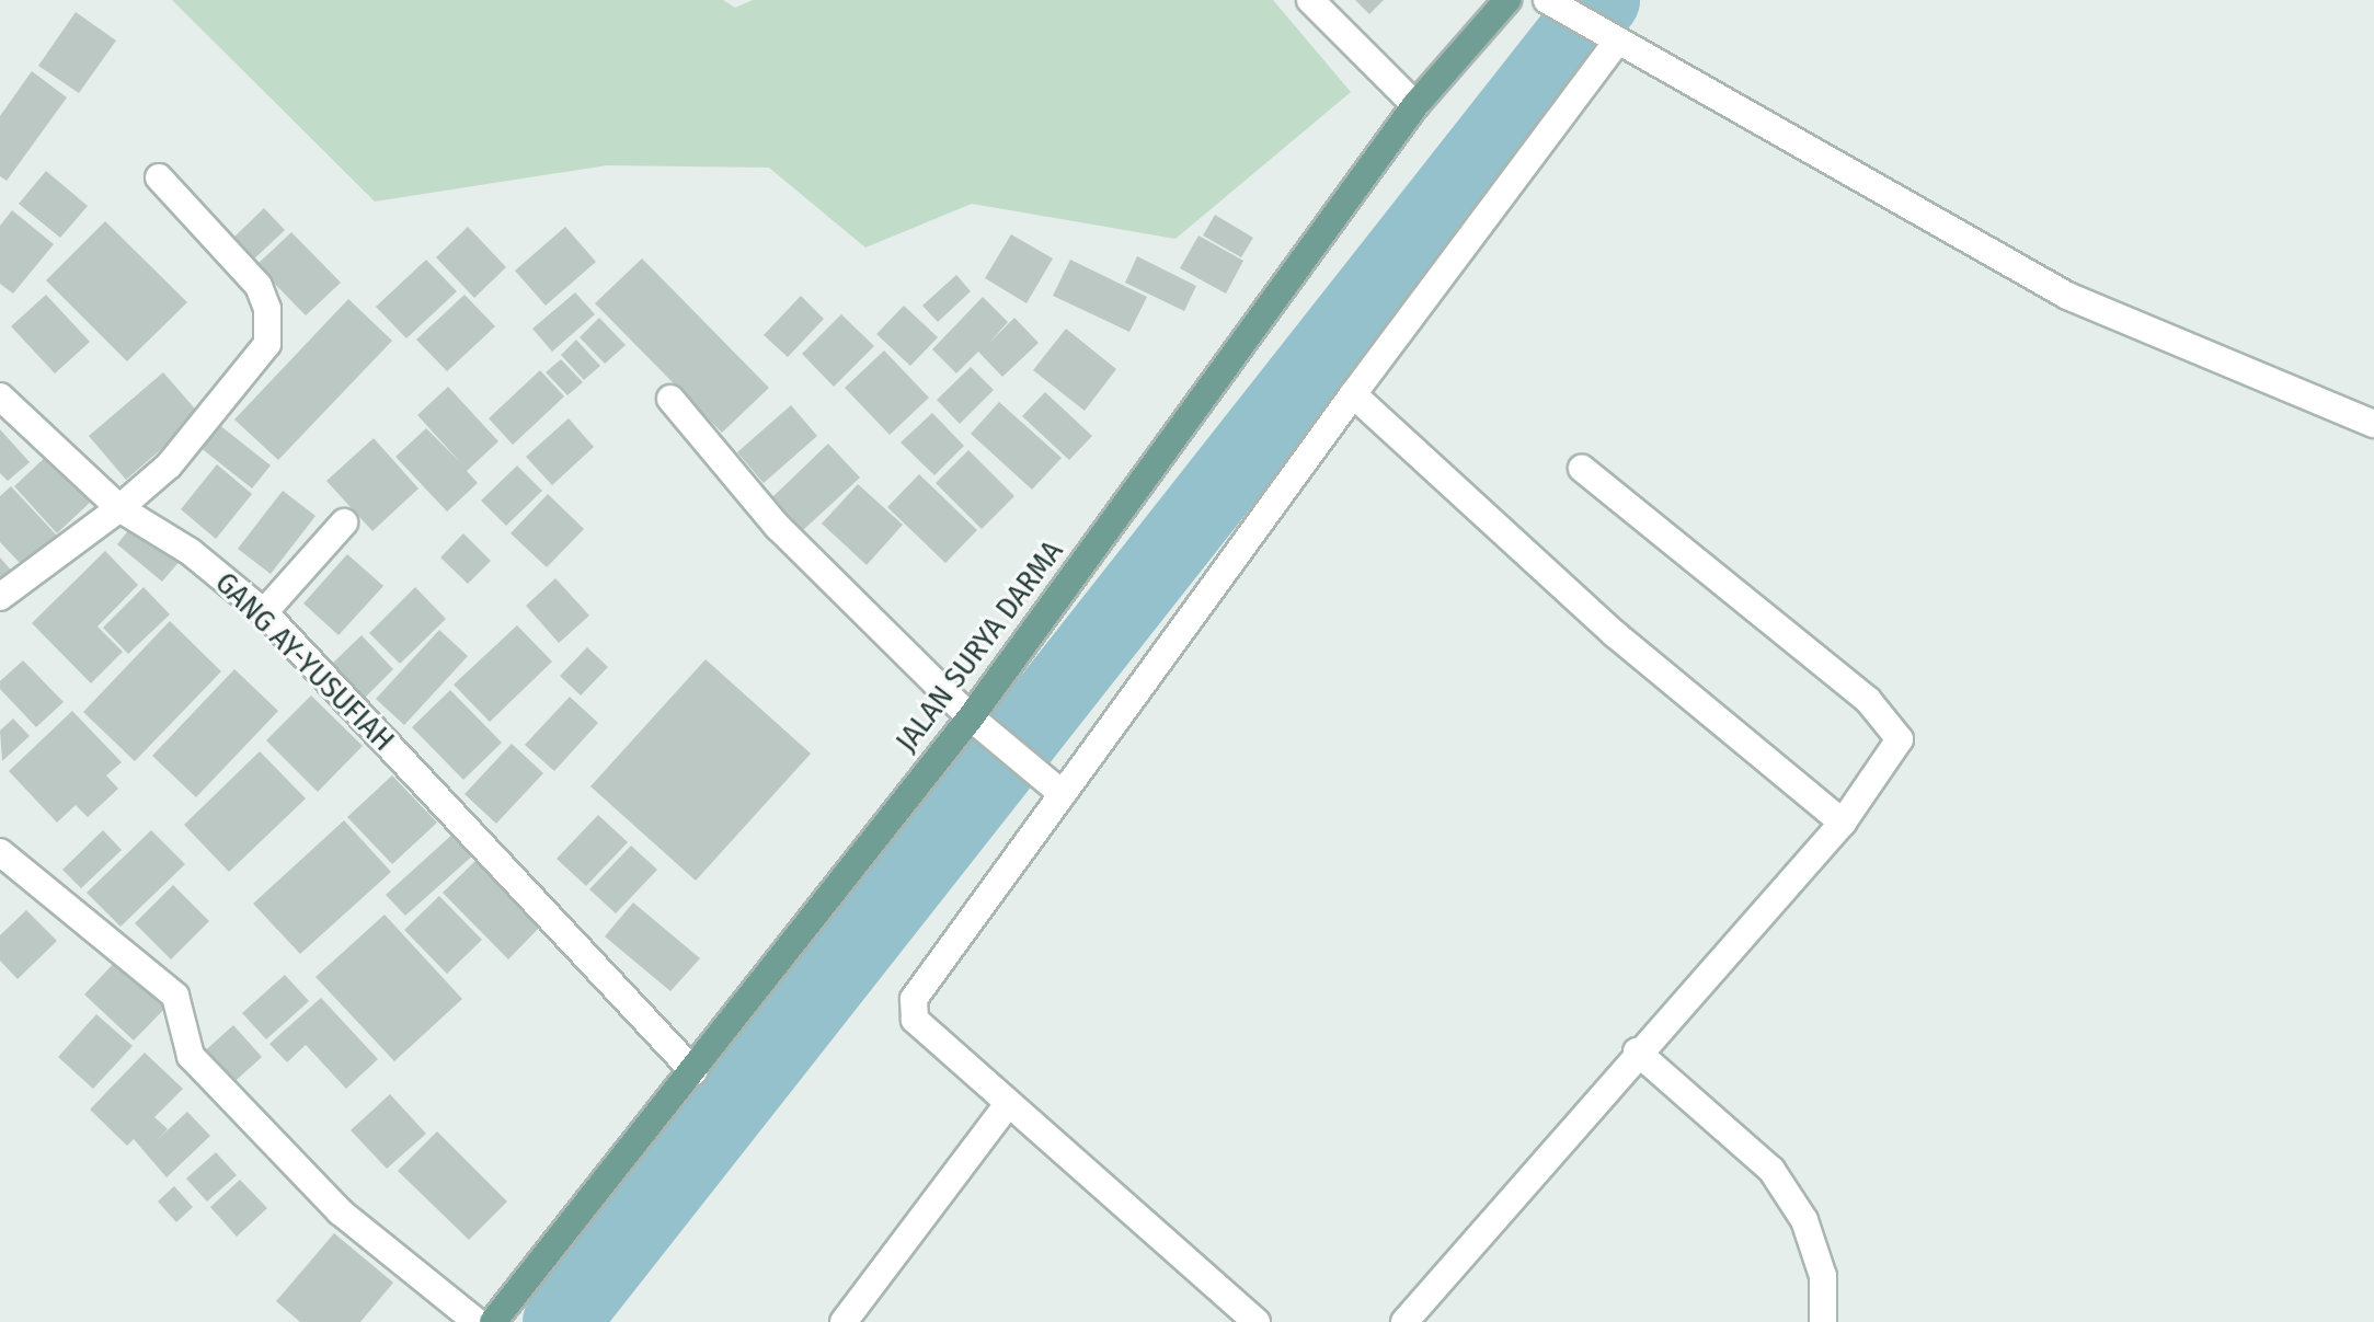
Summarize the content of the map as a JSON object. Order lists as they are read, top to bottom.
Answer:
{
  "streets": {
    "main road": ["JALAN SURYA DARMA"],
    "street": ["GANG AY-YUSUFIAH"]
  },
  "crossings": [
    ["JALAN SURYA DARMA", "GANG AY-YUSUFIAH"]
  ]
}
